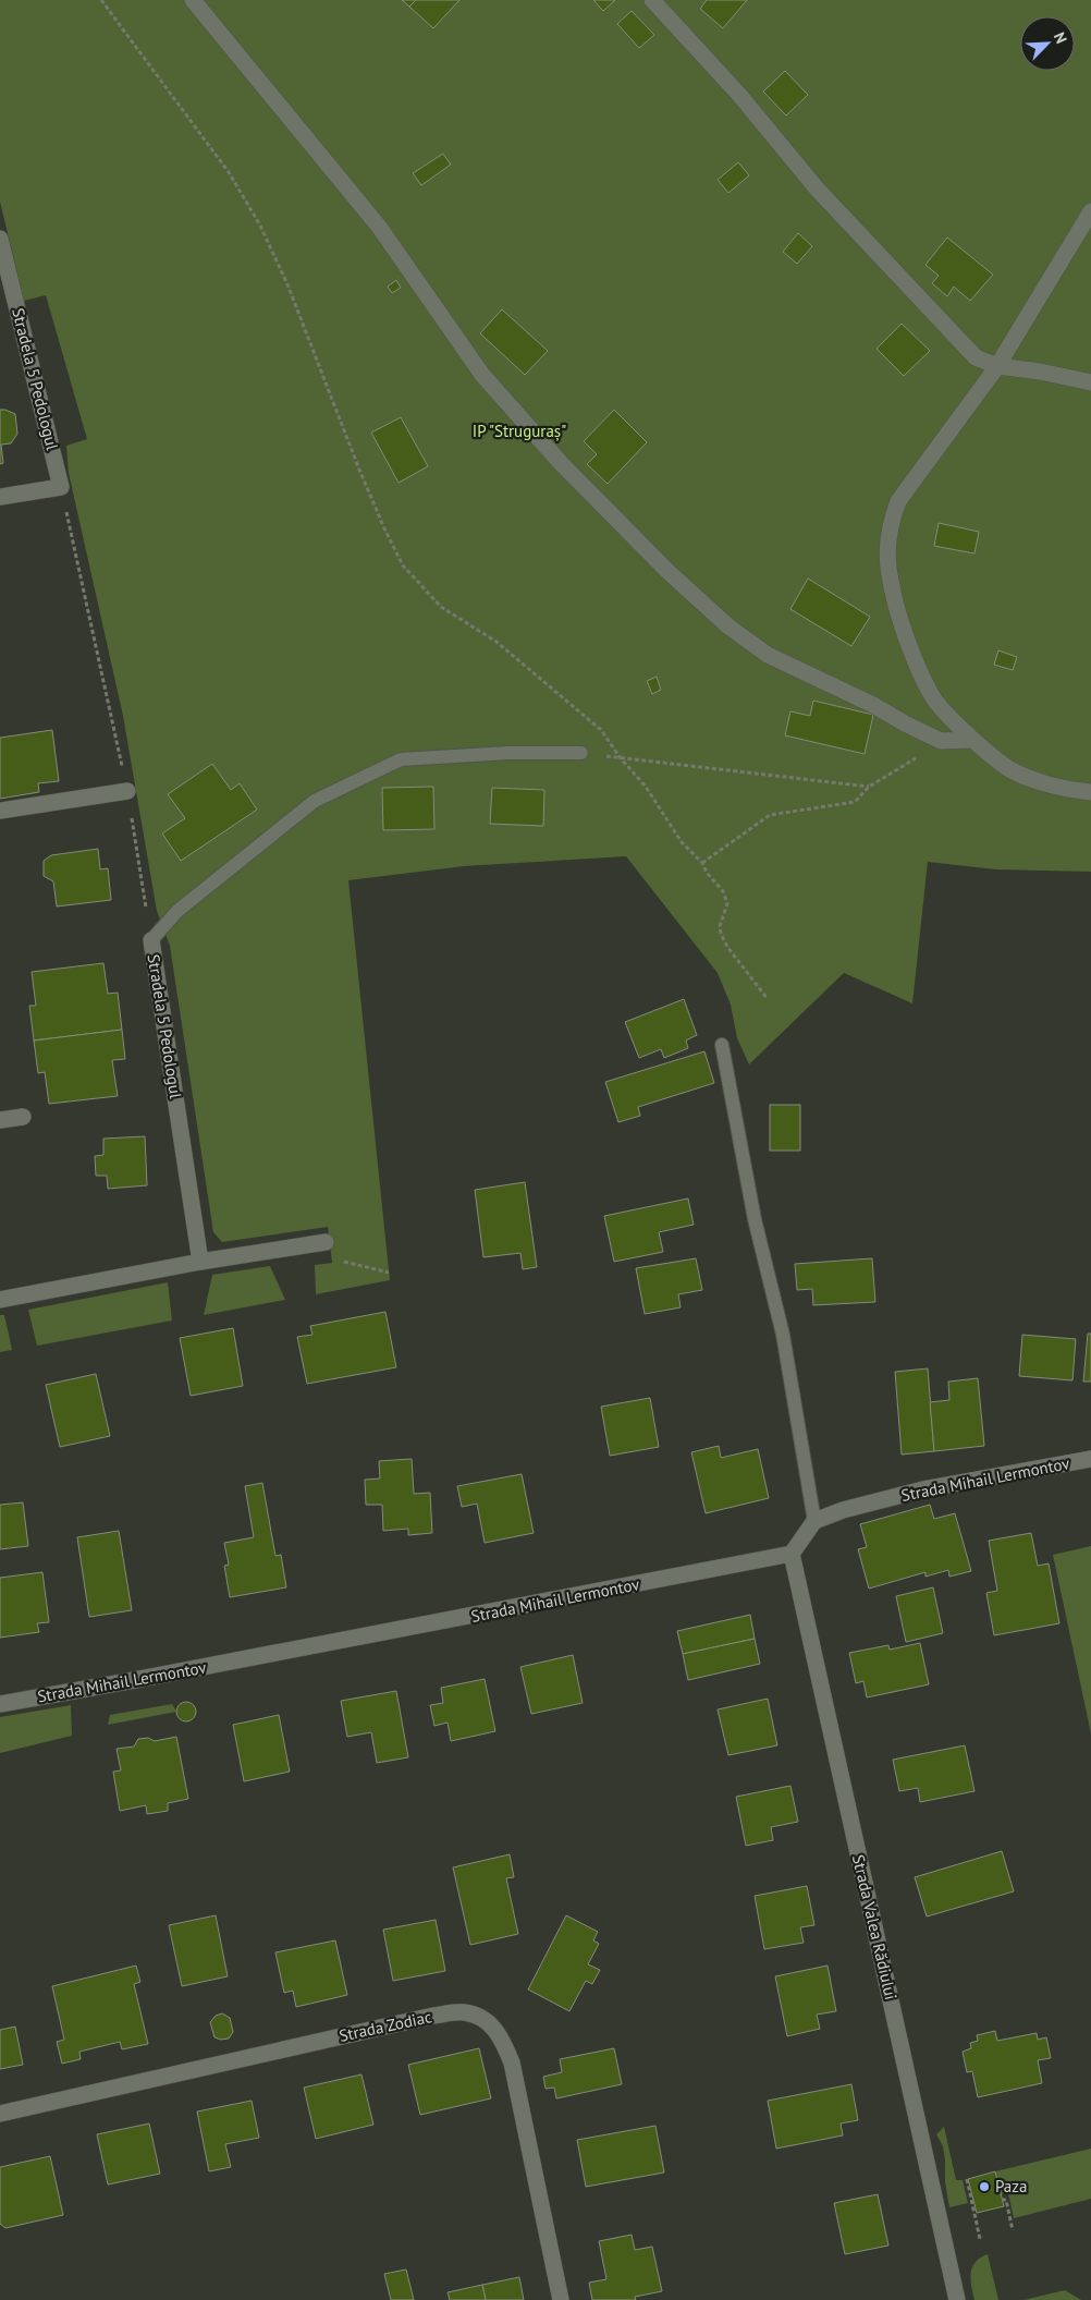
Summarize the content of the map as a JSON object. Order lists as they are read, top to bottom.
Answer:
{
  "streets": {
    "street": [
      "Stradela 5 Pedologul",
      "Strada Mihail Lermontov",
      "Strada Valea Rădiului",
      "Strada Zodiac"
    ]
  },
  "crossings": [
    ["Strada Mihail Lermontov", "Strada Valea Rădiului"]
  ],
  "parks": ["IP \"Struguraș\""],
  "places": ["Paza"],
  "north": "top right"
}
